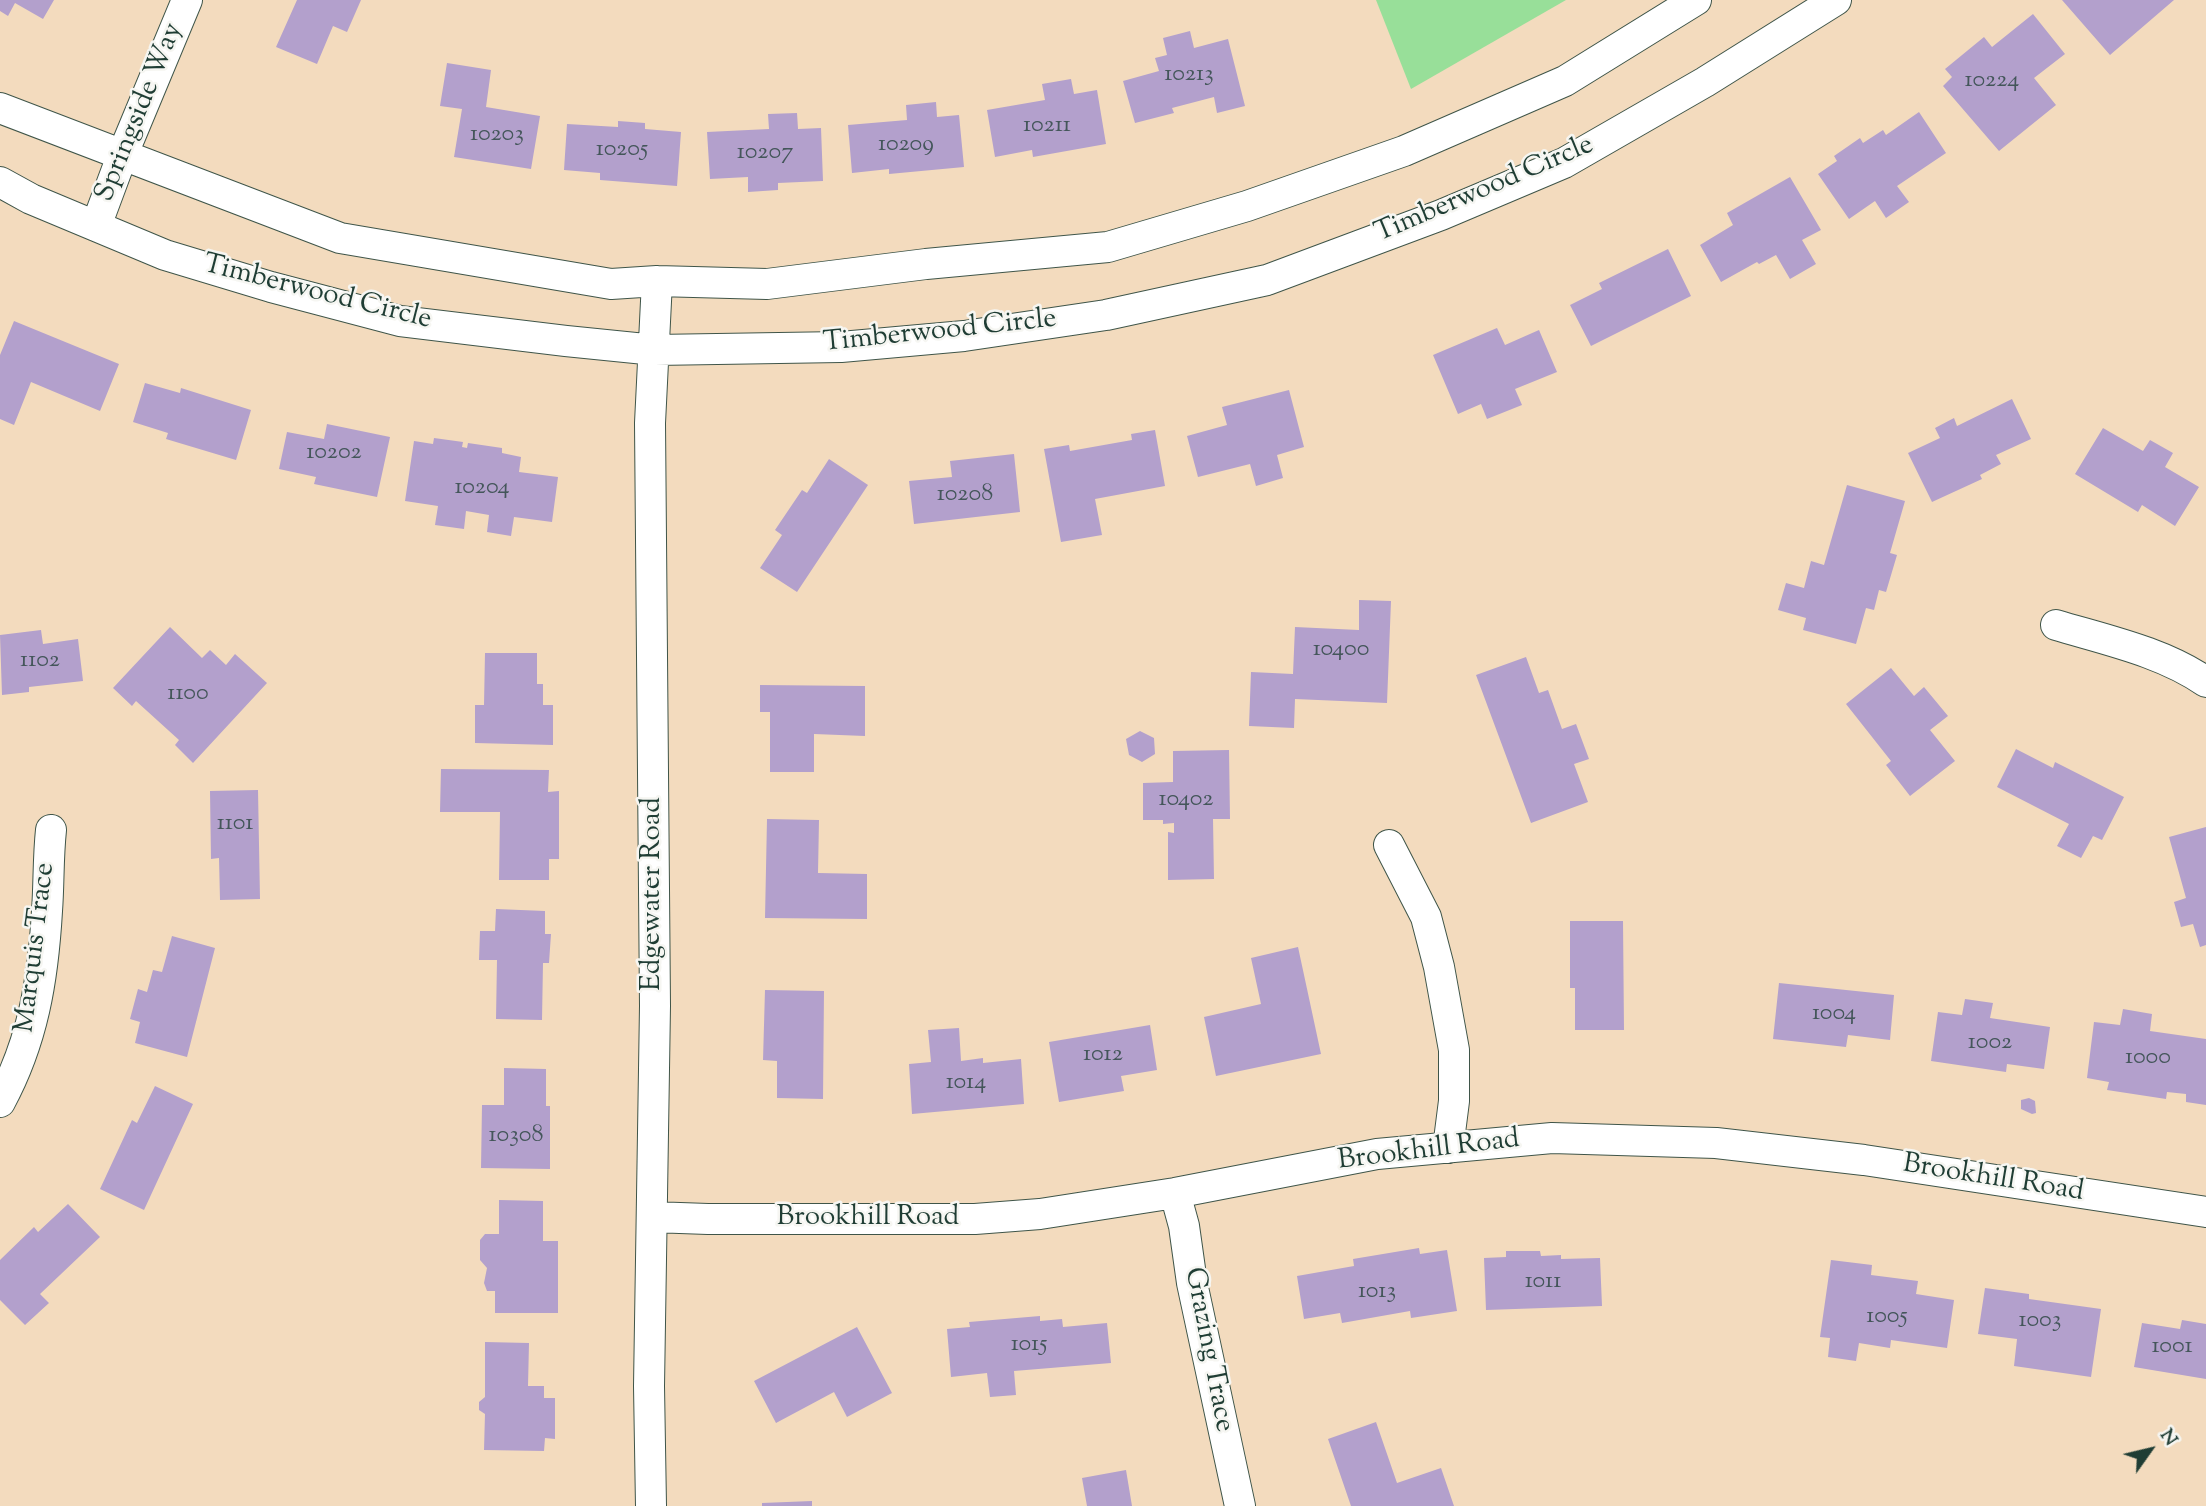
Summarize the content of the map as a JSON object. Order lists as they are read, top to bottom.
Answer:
{
  "streets": {
    "street": [
      "Springside Way",
      "Timberwood Circle",
      "Edgewater Road",
      "Marquis Trace",
      "Brookhill Road",
      "Grazing Trace"
    ]
  },
  "crossings": [
    ["Springside Way", "Timberwood Circle"],
    ["Timberwood Circle", "Edgewater Road"],
    ["Edgewater Road", "Brookhill Road"],
    ["Brookhill Road", "Grazing Trace"]
  ],
  "house_numbers": [
    "10213",
    "10224",
    "10211",
    "10203",
    "10209",
    "10205",
    "10207",
    "10202",
    "10204",
    "10208",
    "10400",
    "1102",
    "1100",
    "10402",
    "1101",
    "1004",
    "1002",
    "1012",
    "1000",
    "1014",
    "10308",
    "1011",
    "1013",
    "1005",
    "1003",
    "1015",
    "1001"
  ],
  "north": "top right"
}
